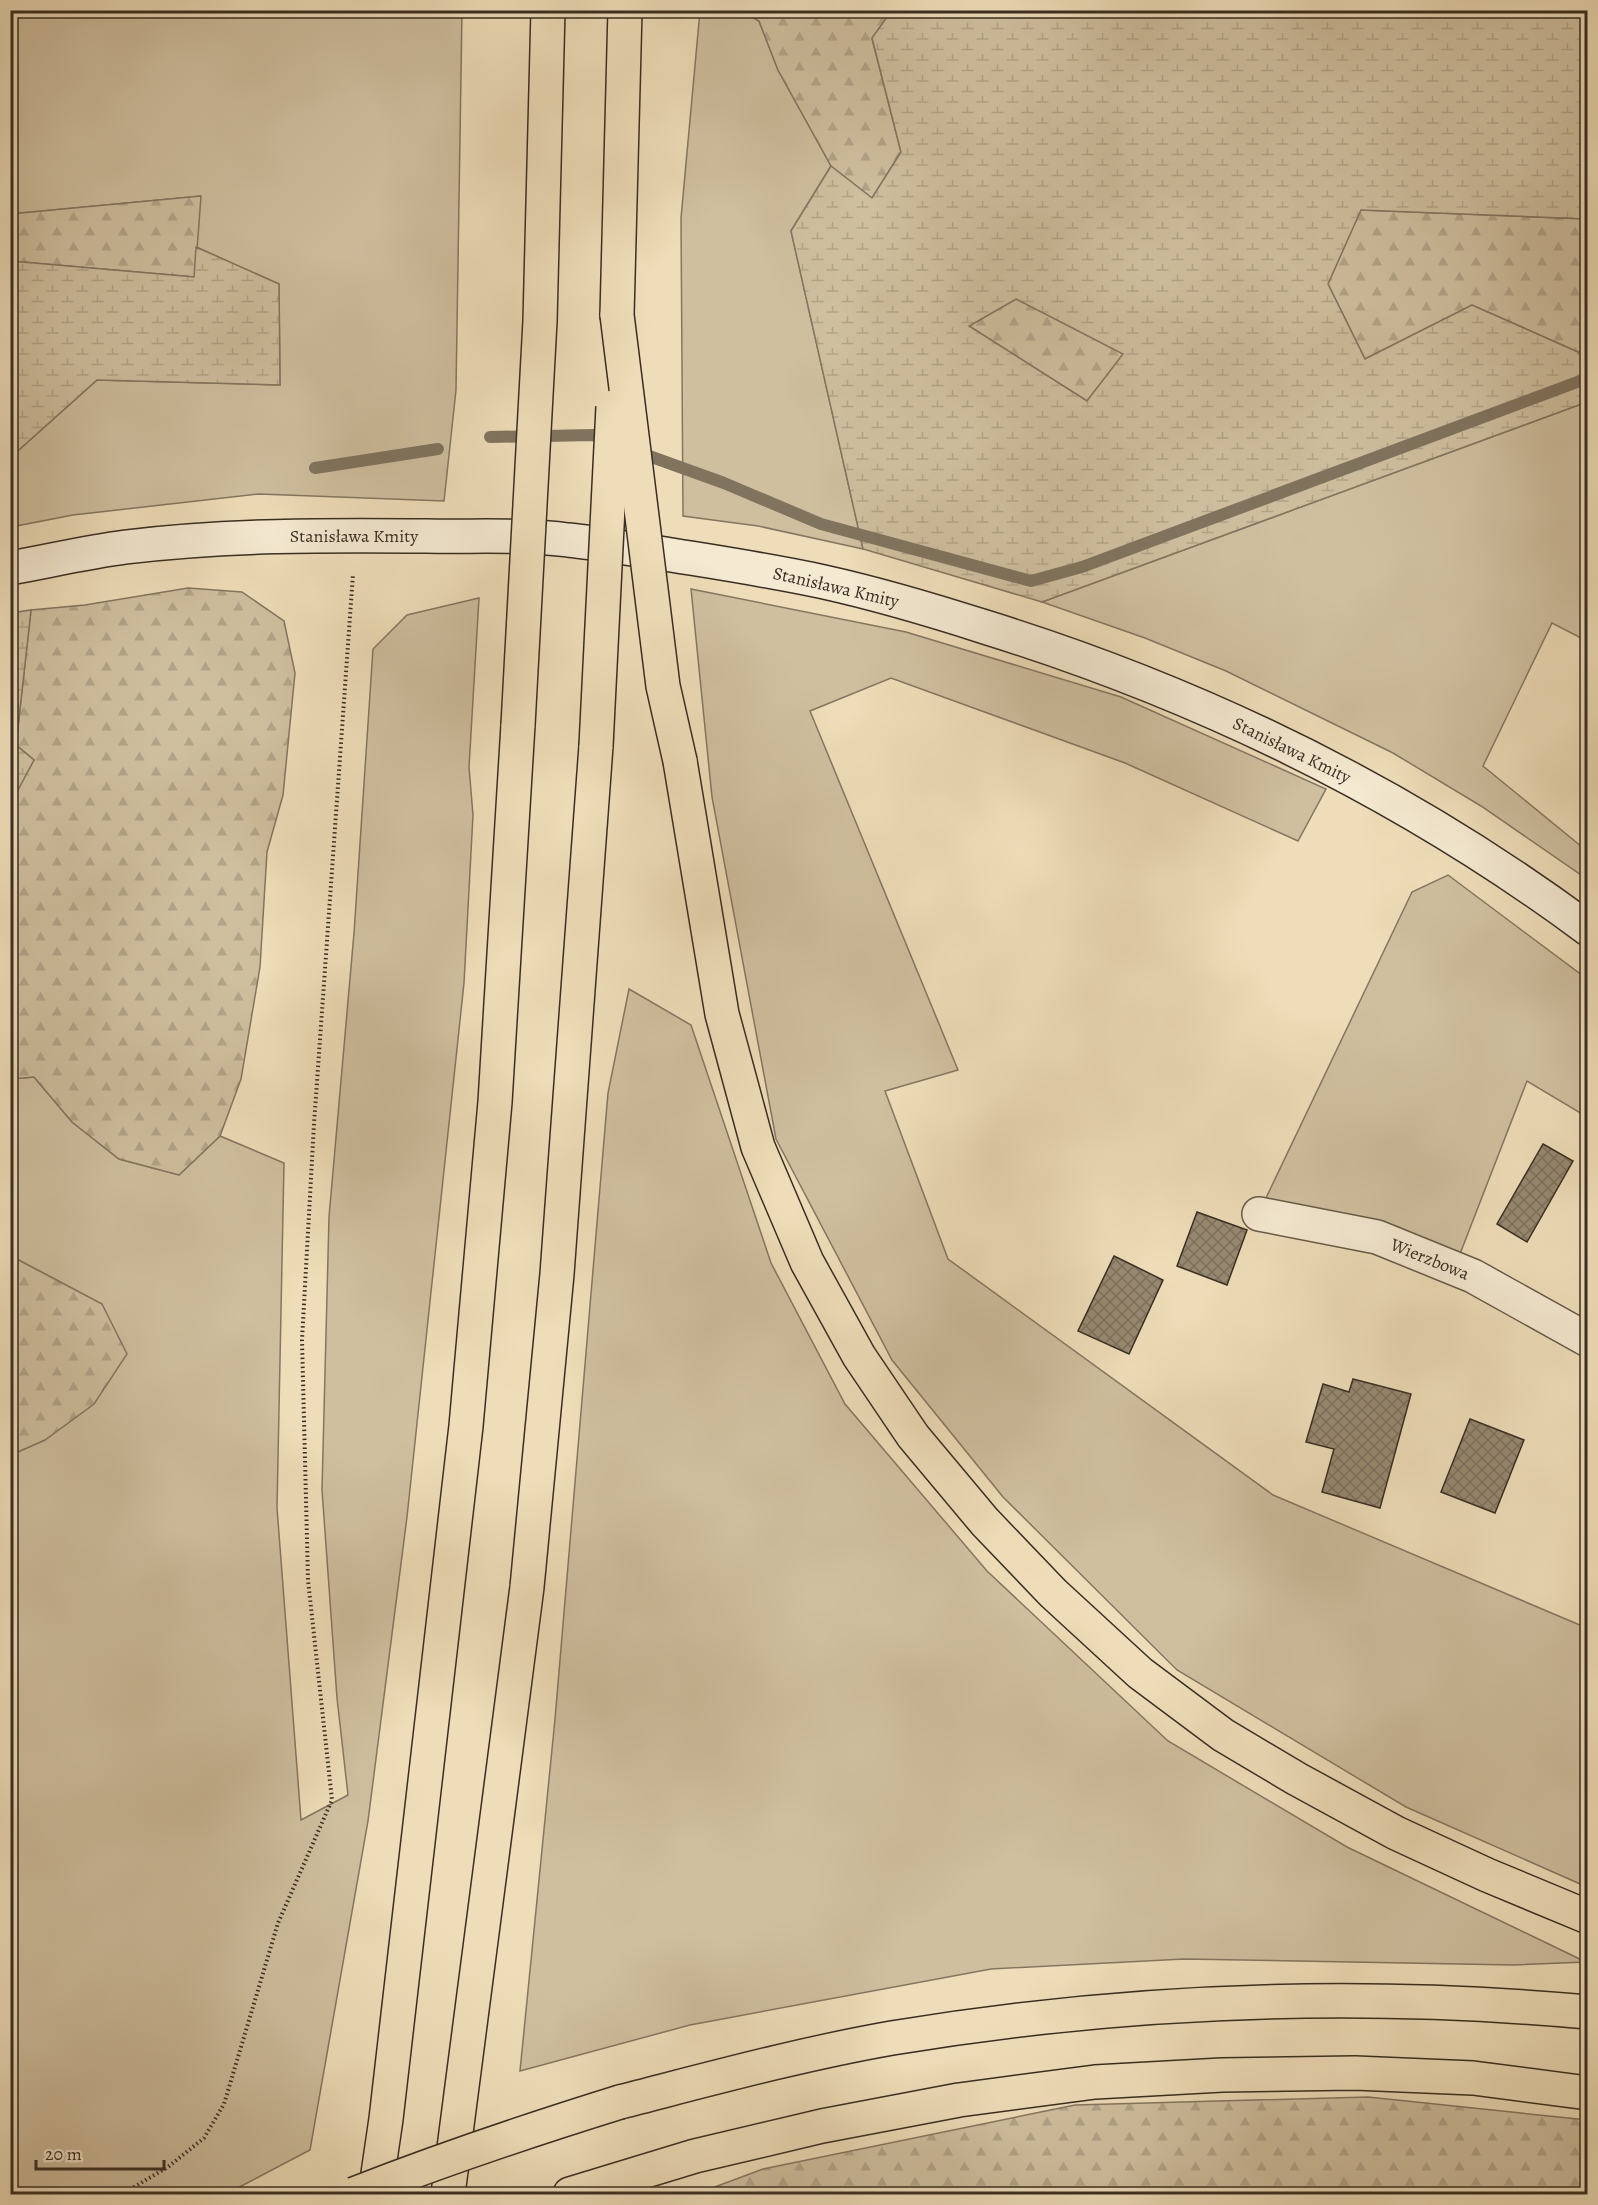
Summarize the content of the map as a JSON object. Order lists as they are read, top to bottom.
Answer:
{
  "streets": {
    "main road": ["Stanisława Kmity", "Wierzbowa"]
  },
  "scale_bar": "20 m"
}
